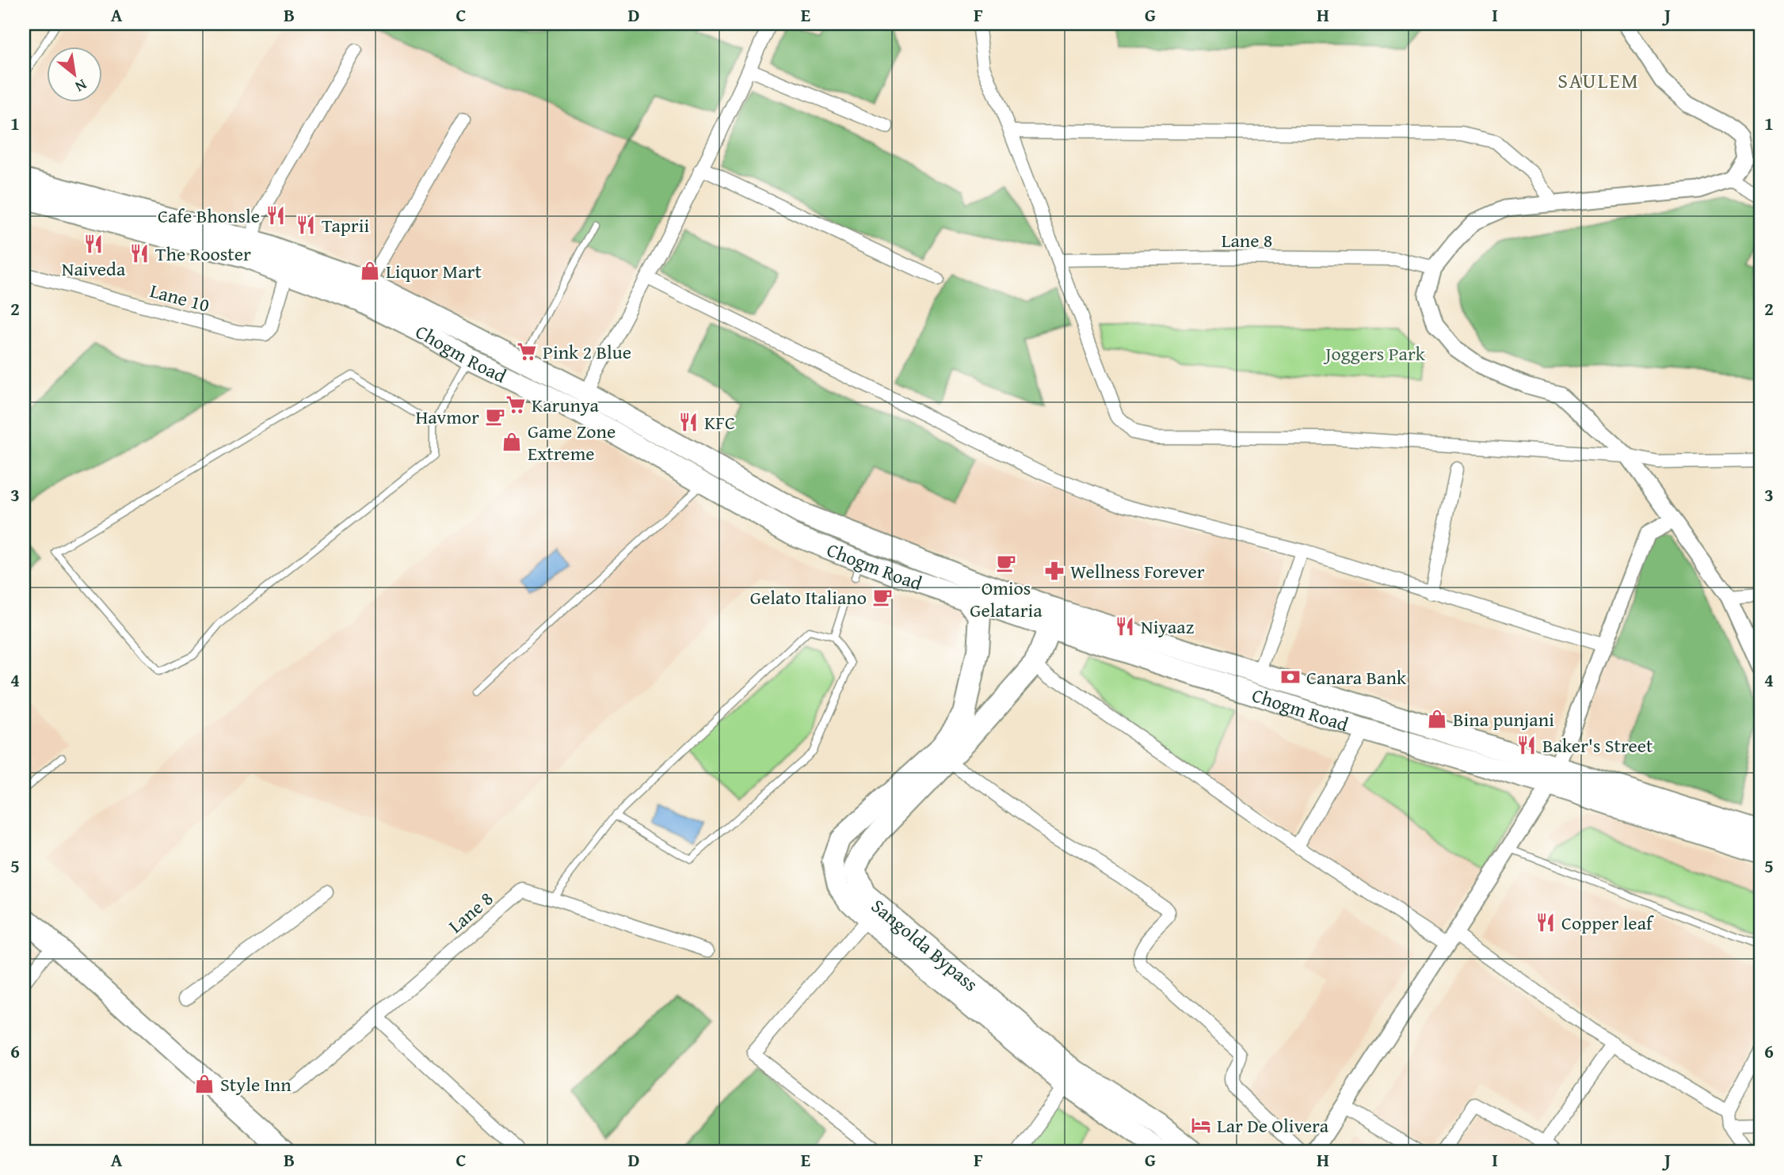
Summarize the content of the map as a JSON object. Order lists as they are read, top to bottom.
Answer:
{
  "streets": {
    "main road": ["Chogm Road", "Sangolda Bypass"],
    "street": ["Lane 8", "Lane 10"]
  },
  "crossings": [
    ["Lane 10", "Chogm Road"],
    ["Chogm Road", "Sangolda Bypass"]
  ],
  "districts": ["SAULEM"],
  "parks": ["Joggers Park"],
  "places": {
    "restaurant": [
      "Cafe Bhonsle",
      "Taprii",
      "Naiveda",
      "The Rooster",
      "KFC",
      "Niyaaz",
      "Baker's Street",
      "Copper leaf"
    ],
    "shop": [
      "Liquor Mart",
      "Game Zone Extreme",
      "Bina punjani",
      "Style Inn"
    ],
    "supermarket": ["Pink 2 Blue", "Karunya"],
    "cafe": ["Havmor", "Omios Gelataria", "Gelato Italiano"],
    "pharmacy": ["Wellness Forever"],
    "bank": ["Canara Bank"],
    "hotel": ["Lar De Olivera"]
  },
  "north": "bottom right",
  "grid": {
    "columns": [
      "A",
      "B",
      "C",
      "D",
      "E",
      "F",
      "G",
      "H",
      "I",
      "J"
    ],
    "rows": [
      "1",
      "2",
      "3",
      "4",
      "5",
      "6"
    ]
  }
}
